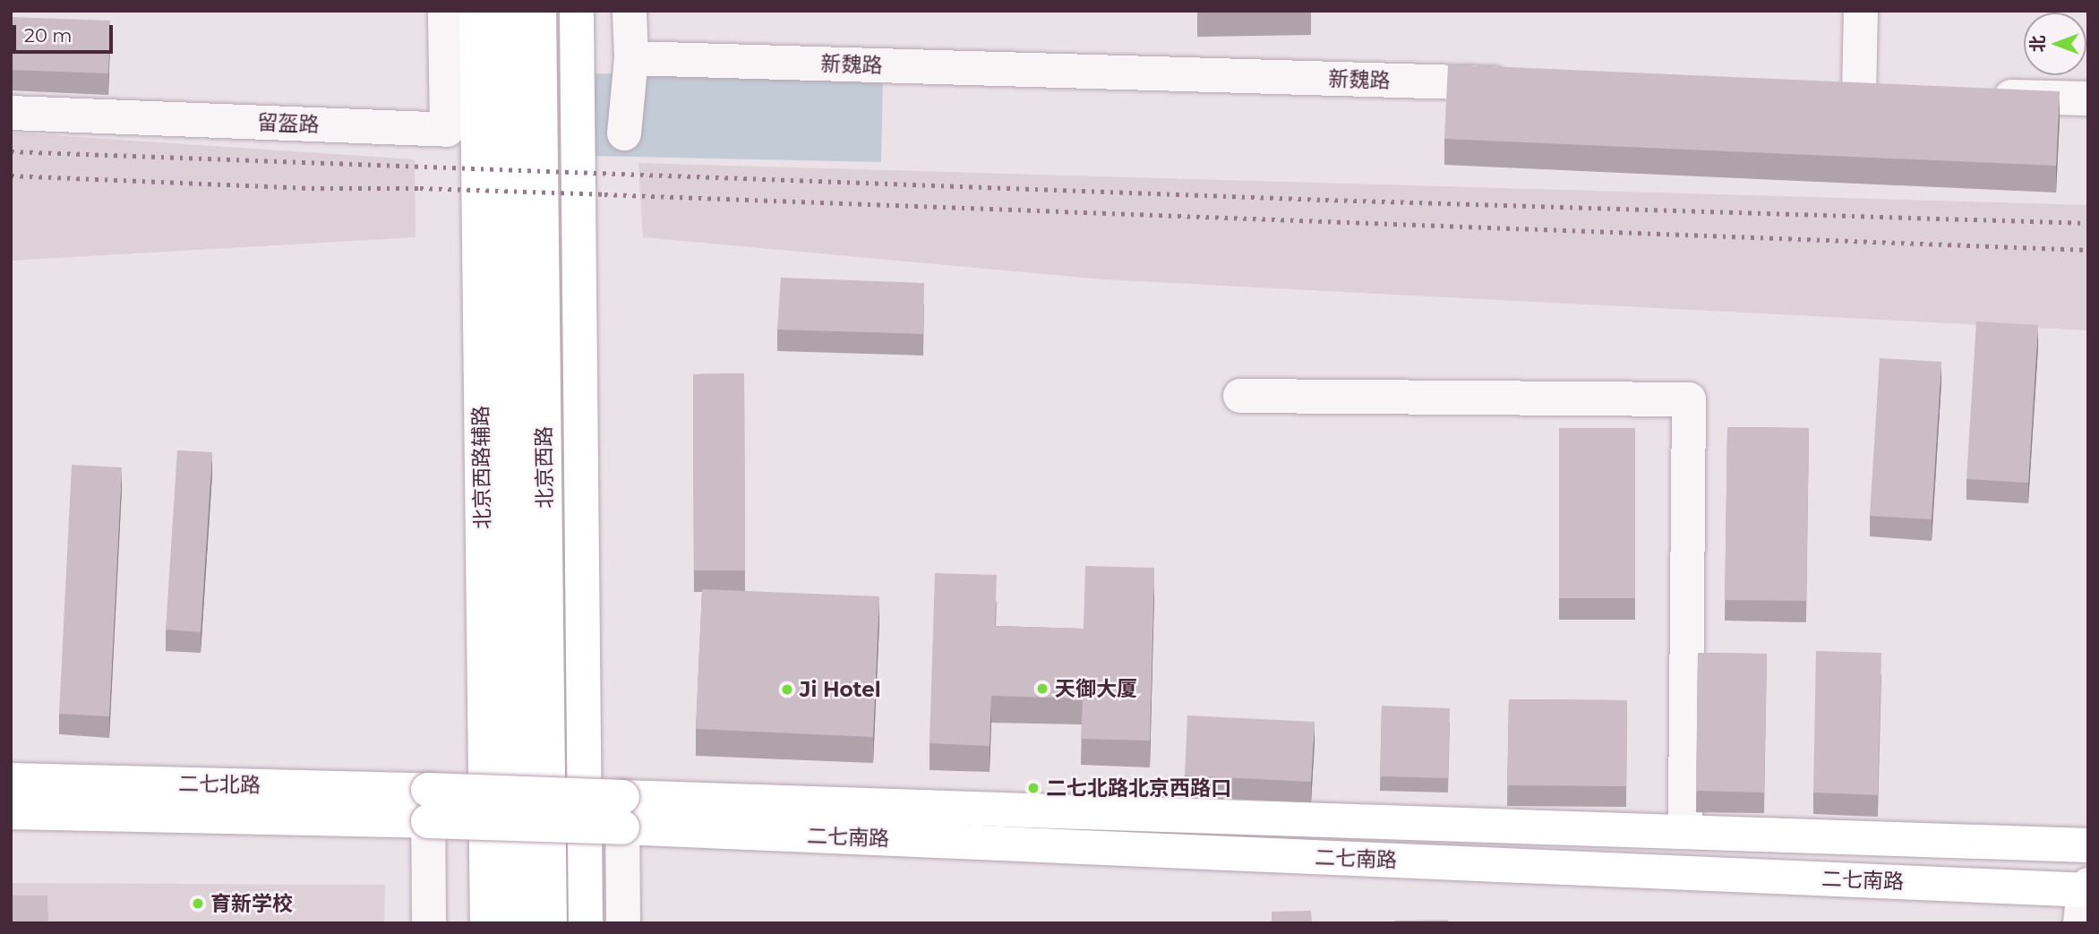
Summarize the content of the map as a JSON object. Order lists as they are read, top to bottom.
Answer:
{
  "streets": {
    "main road": [
      "北京西路辅路",
      "北京西路",
      "二七北路",
      "二七南路"
    ],
    "street": ["新魏路", "留盔路"]
  },
  "places": [
    "天御大厦",
    "Ji Hotel",
    "二七北路北京西路口",
    "育新学校"
  ],
  "scale_bar": "20 m",
  "north": "left"
}
